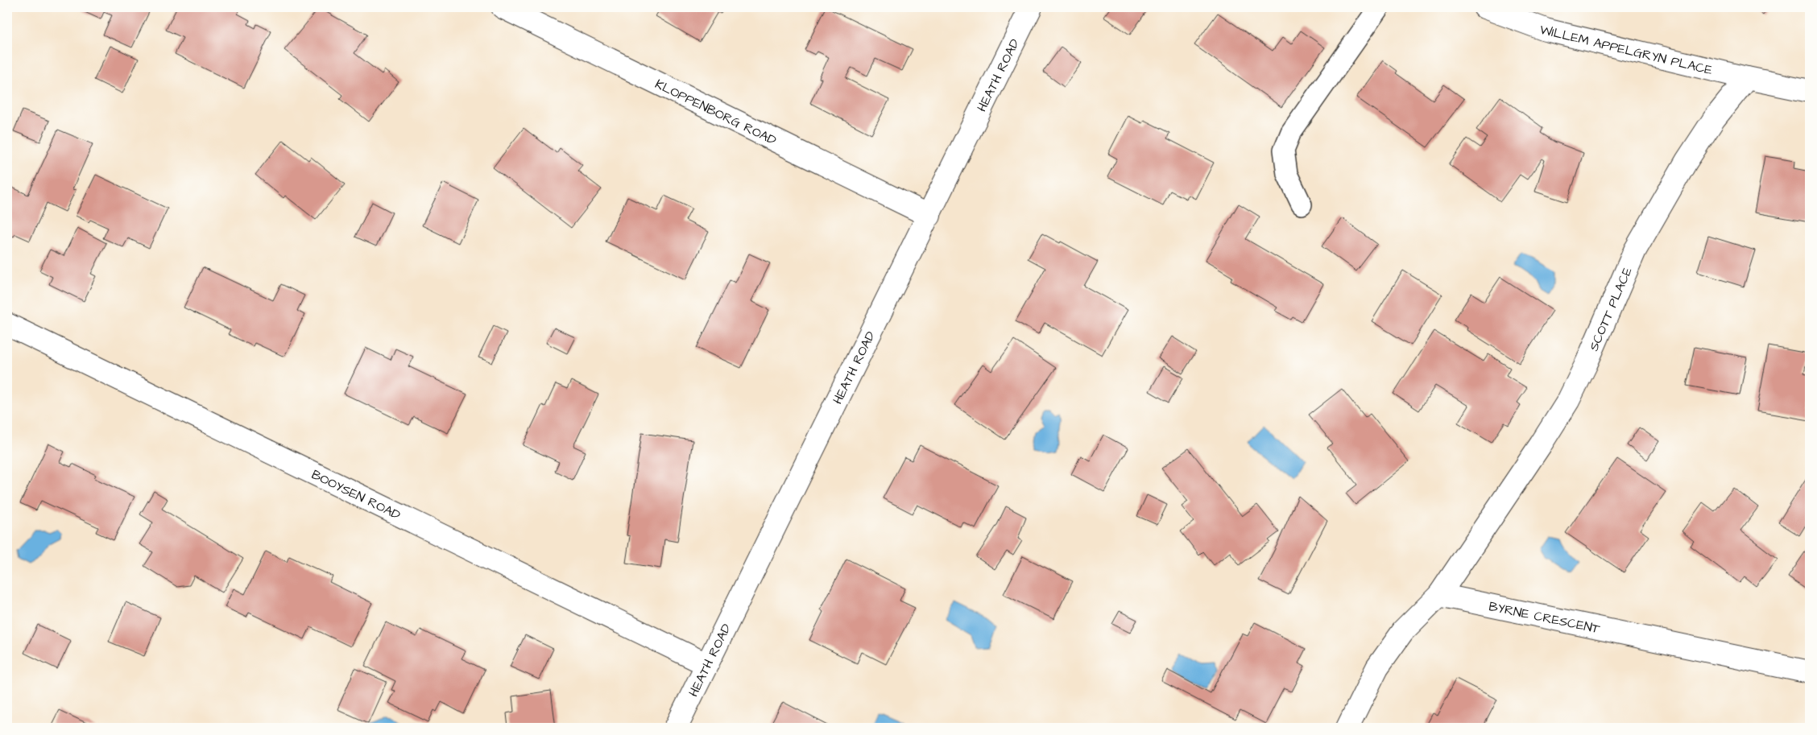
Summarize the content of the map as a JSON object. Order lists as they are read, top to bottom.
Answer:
{
  "streets": {
    "street": [
      "WILLEM APPELGRYN PLACE",
      "HEATH ROAD",
      "KLOPPENBORG ROAD",
      "SCOTT PLACE",
      "BOOYSEN ROAD",
      "BYRNE CRESCENT"
    ]
  },
  "crossings": [
    ["WILLEM APPELGRYN PLACE", "SCOTT PLACE"],
    ["HEATH ROAD", "KLOPPENBORG ROAD"],
    ["HEATH ROAD", "BOOYSEN ROAD"],
    ["SCOTT PLACE", "BYRNE CRESCENT"]
  ]
}
